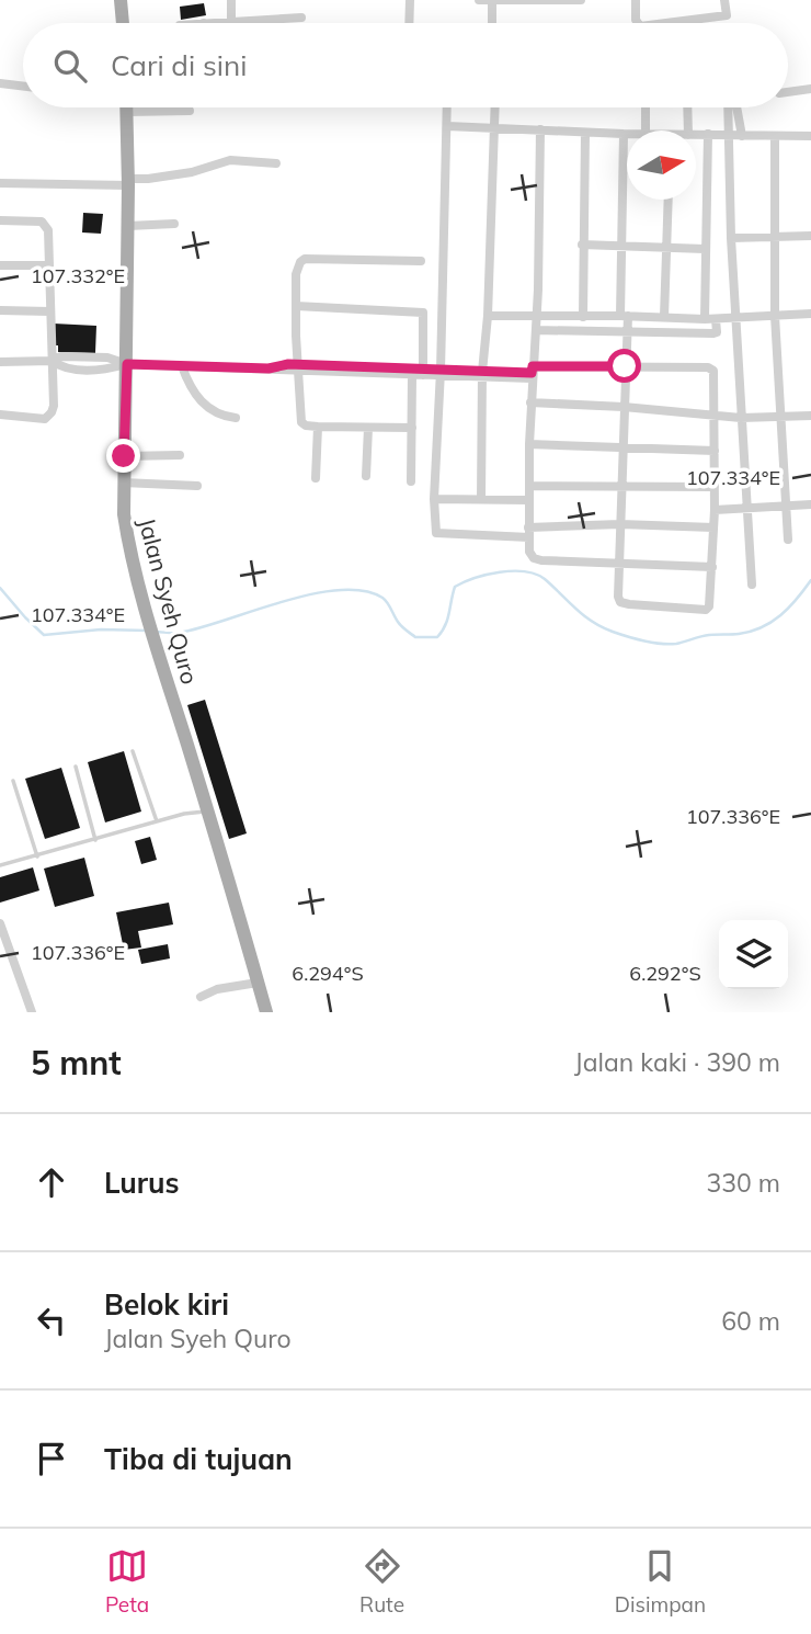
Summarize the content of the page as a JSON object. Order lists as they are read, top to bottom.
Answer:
{
  "streets": {
    "main road": ["Jalan Syeh Quro"]
  },
  "north": "right",
  "page": {
    "search": "Cari di sini",
    "heading": ["5 mnt", "Jalan kaki · 390 m"],
    "list": [
      ["Lurus", "330 m"],
      ["Belok kiri", "Jalan Syeh Quro", "60 m"],
      "Tiba di tujuan"
    ],
    "nav": ["Peta", "Rute", "Disimpan"]
  },
  "coordinates": [
    "107.332°E",
    "107.334°E",
    "107.336°E",
    "6.294°S",
    "6.292°S"
  ]
}
